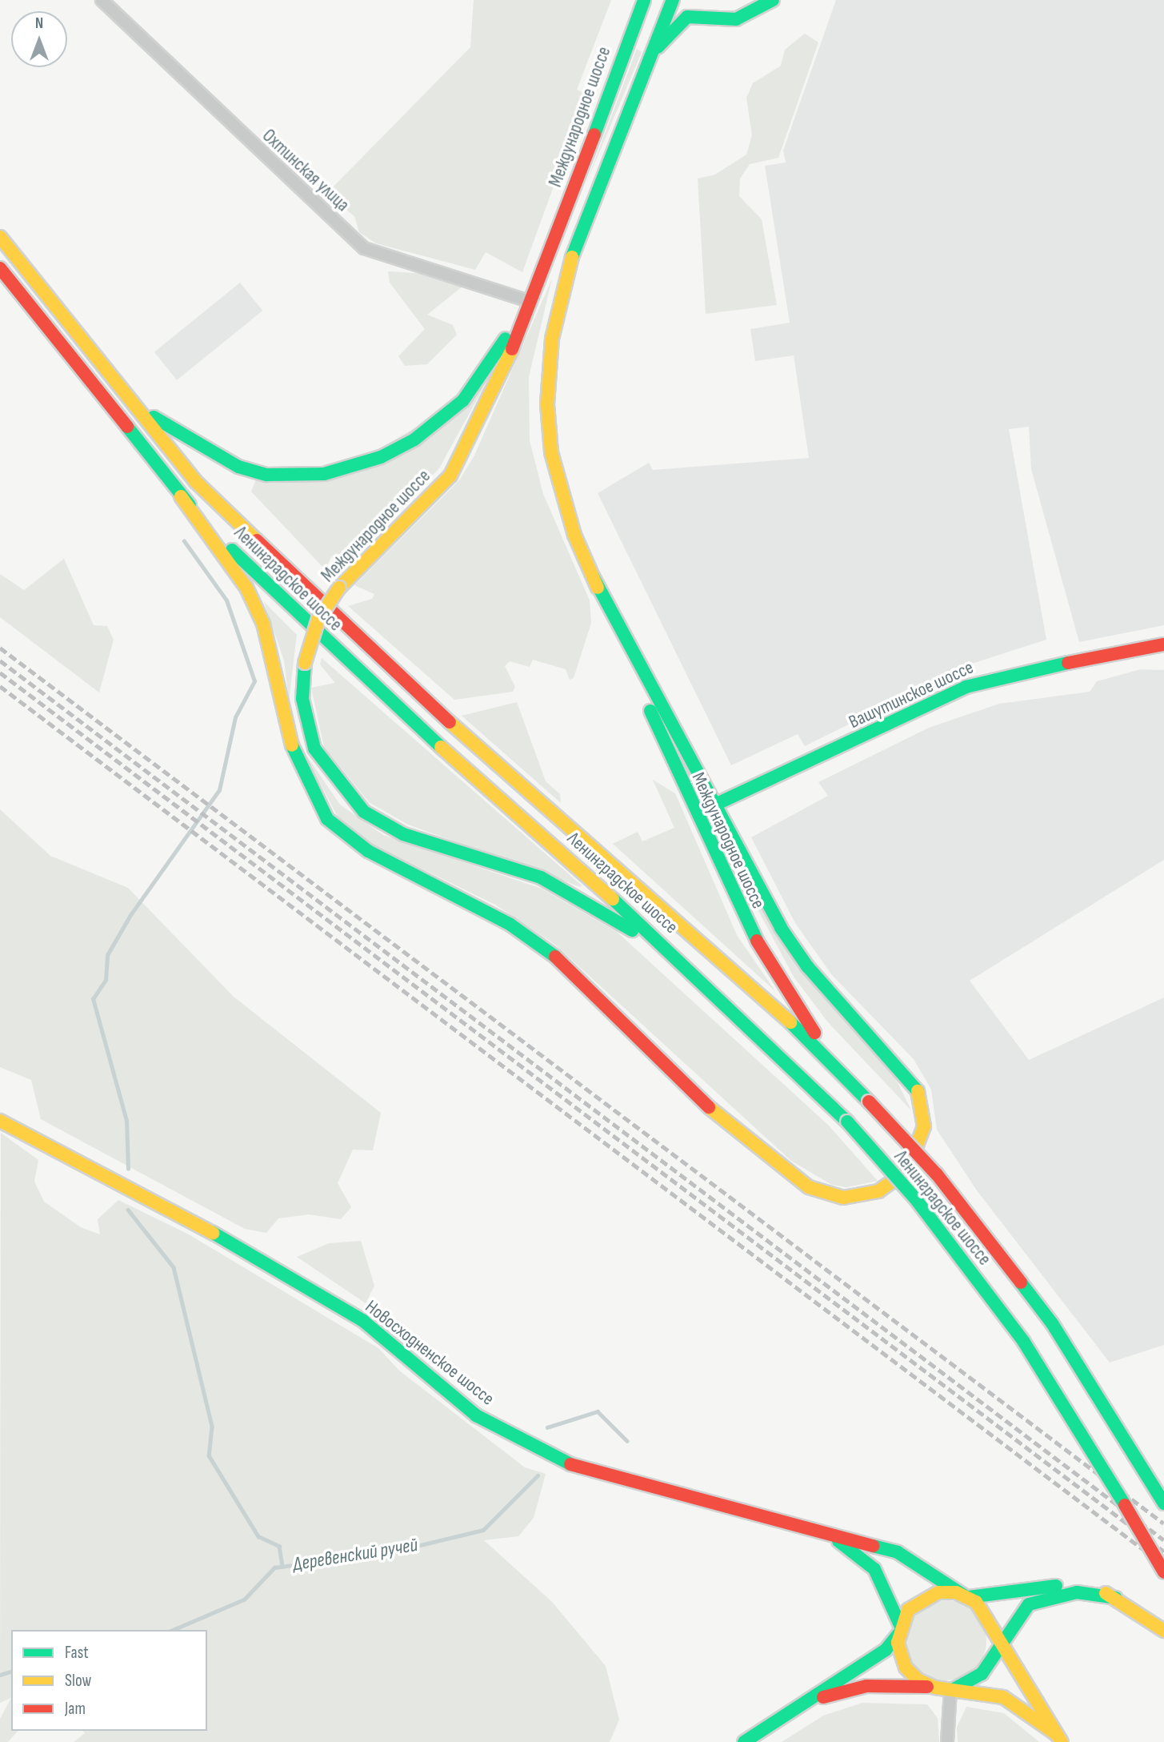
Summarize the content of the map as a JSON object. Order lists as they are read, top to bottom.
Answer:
{
  "streets": {
    "main road": [
      "Международное шоссе",
      "Ленинградское шоссе",
      "Вашутинское шоссе",
      "Новосходненское шоссе"
    ],
    "street": ["Охтинская улица"]
  },
  "crossings": [
    ["Международное шоссе", "Ленинградское шоссе"]
  ],
  "water": ["Деревенский ручей"],
  "legend": ["Fast", "Slow", "Jam"],
  "north": "top"
}
